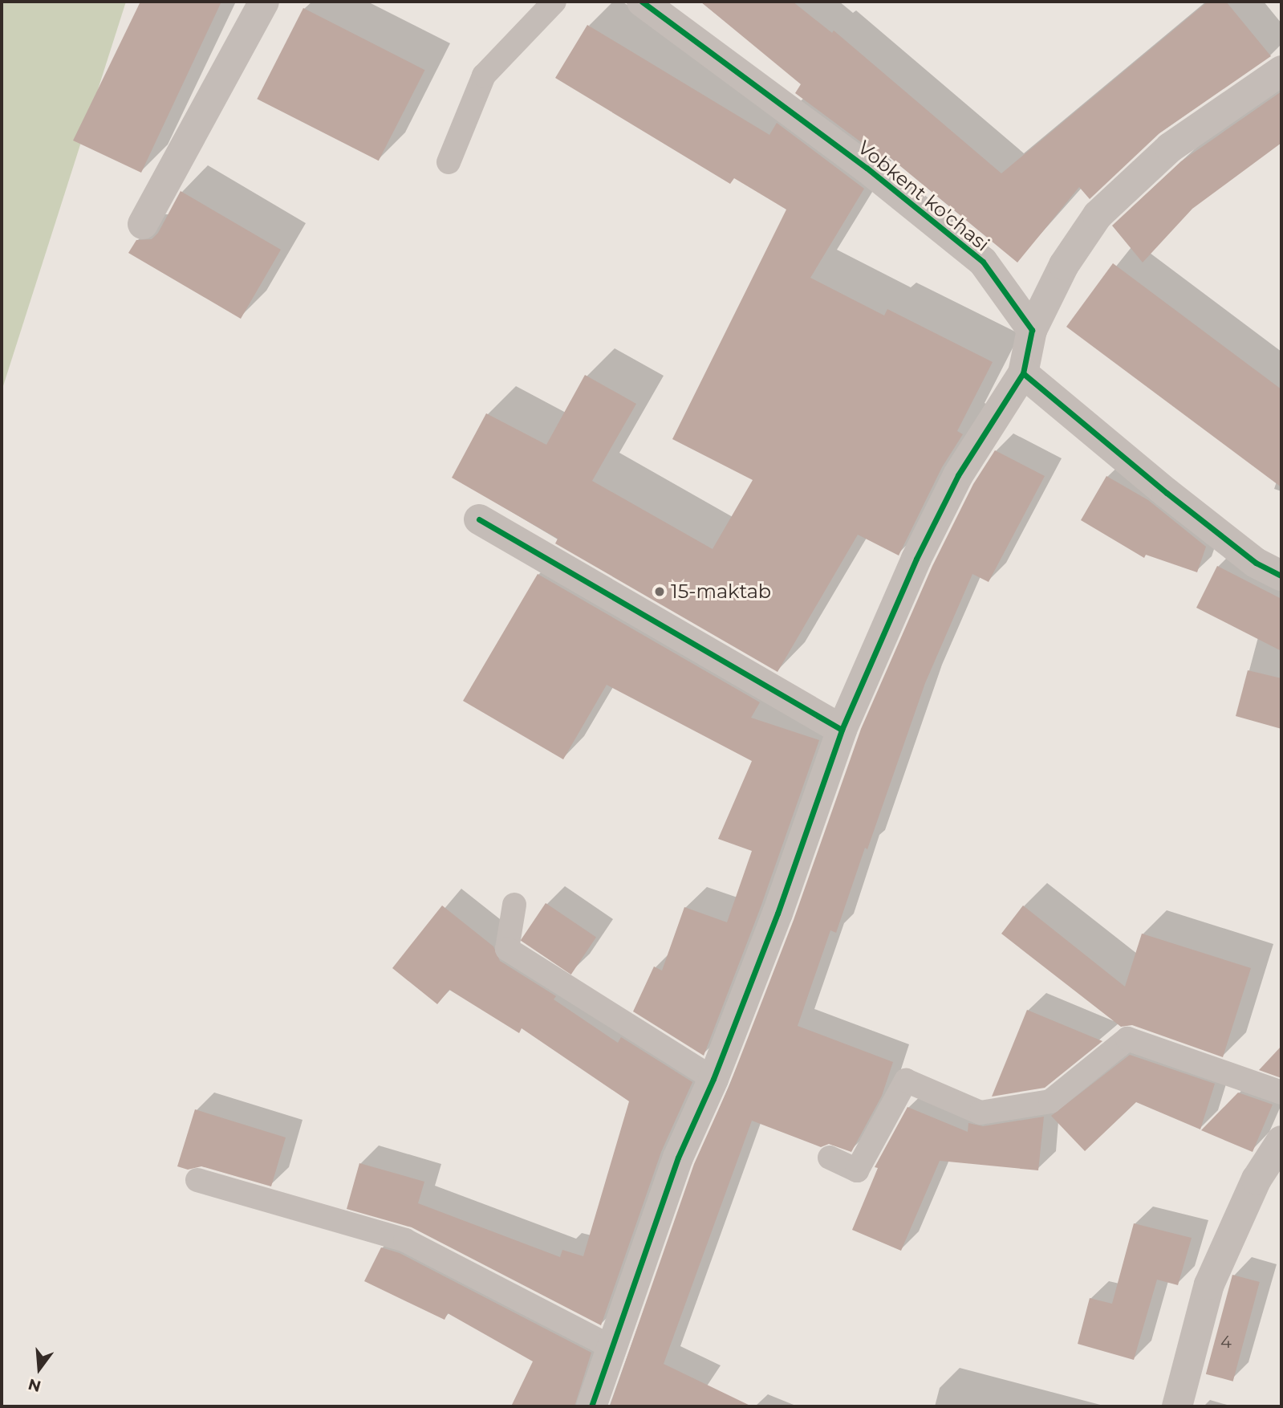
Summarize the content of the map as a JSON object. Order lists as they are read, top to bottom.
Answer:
{
  "streets": {
    "street": ["Vobkent ko'chasi"]
  },
  "places": ["15-maktab"],
  "house_numbers": ["4"],
  "north": "bottom"
}
